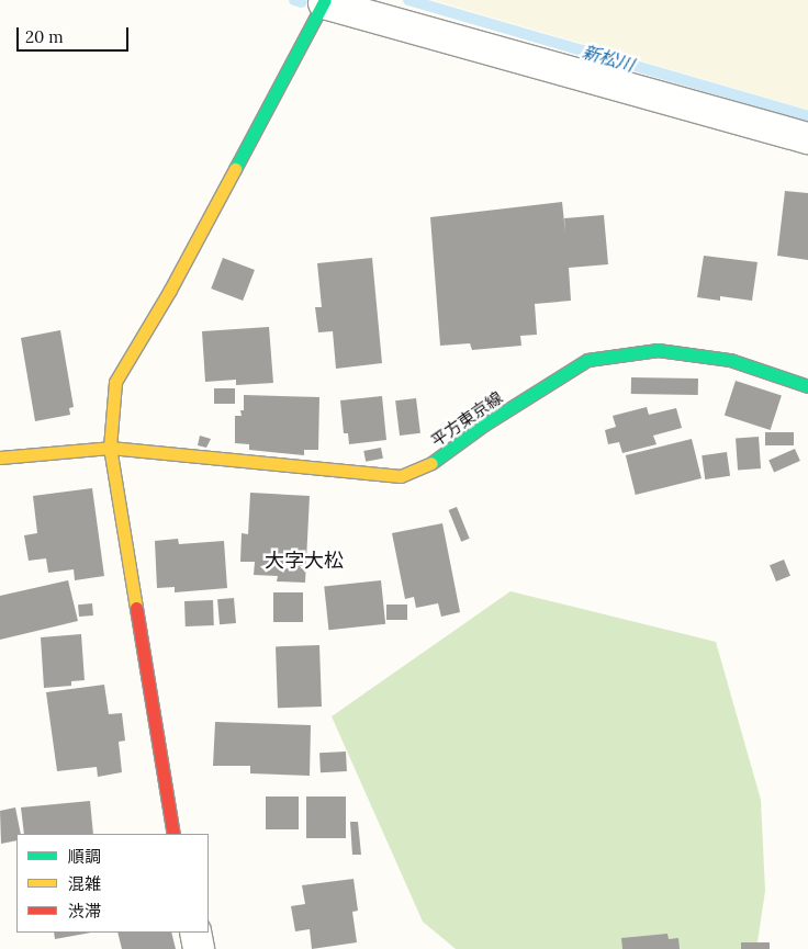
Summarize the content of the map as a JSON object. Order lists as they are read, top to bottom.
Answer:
{
  "streets": {
    "street": ["平方東京線"]
  },
  "districts": ["大字大松"],
  "water": ["新松川"],
  "legend": ["順調", "混雑", "渋滞"],
  "scale_bar": "20 m"
}
